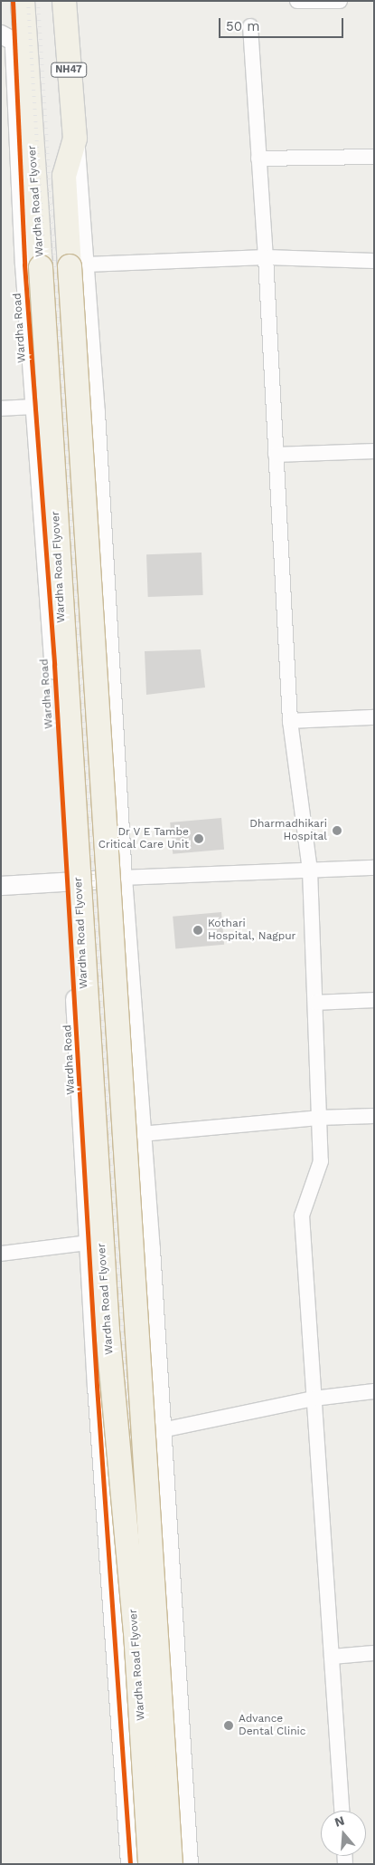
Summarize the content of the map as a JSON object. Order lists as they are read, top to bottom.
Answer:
{
  "streets": {
    "highway": ["NH47", "Wardha Road Flyover"],
    "street": ["Wardha Road"]
  },
  "crossings": [
    ["NH47", "Wardha Road Flyover"]
  ],
  "places": [
    "Dharmadhikari Hospital",
    "Dr V E Tambe Critical Care Unit",
    "Kothari Hospital, Nagpur",
    "Advance Dental Clinic"
  ],
  "scale_bar": "50 m",
  "north": "top"
}
